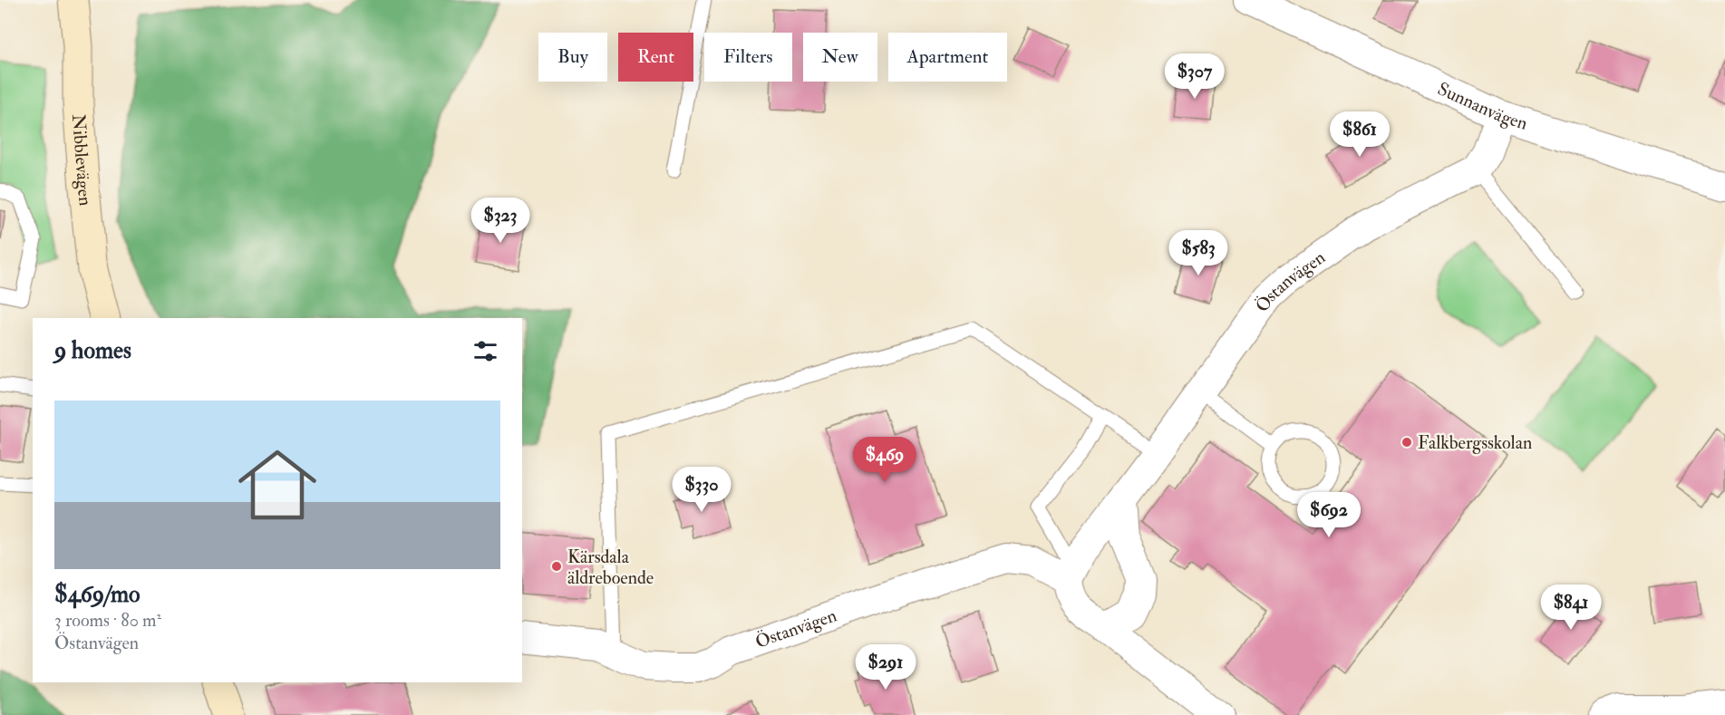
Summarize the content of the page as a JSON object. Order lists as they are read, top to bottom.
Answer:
{
  "streets": {
    "street": ["Sunnanvägen", "Nibblevägen", "Östanvägen"]
  },
  "places": ["Falkbergsskolan", "Kärsdala äldreboende"],
  "page": {
    "chip": [
      "Buy",
      "Rent",
      "Filters",
      "New",
      "Apartment"
    ],
    "price": [
      "$307",
      "$861",
      "$323",
      "$583",
      "$469",
      "$330",
      "$692",
      "$841",
      "$291"
    ],
    "heading": "9 homes",
    "list": [
      {
        "name": "$469/mo",
        "note": "3 rooms · 80 m² · Östanvägen"
      }
    ]
  }
}
